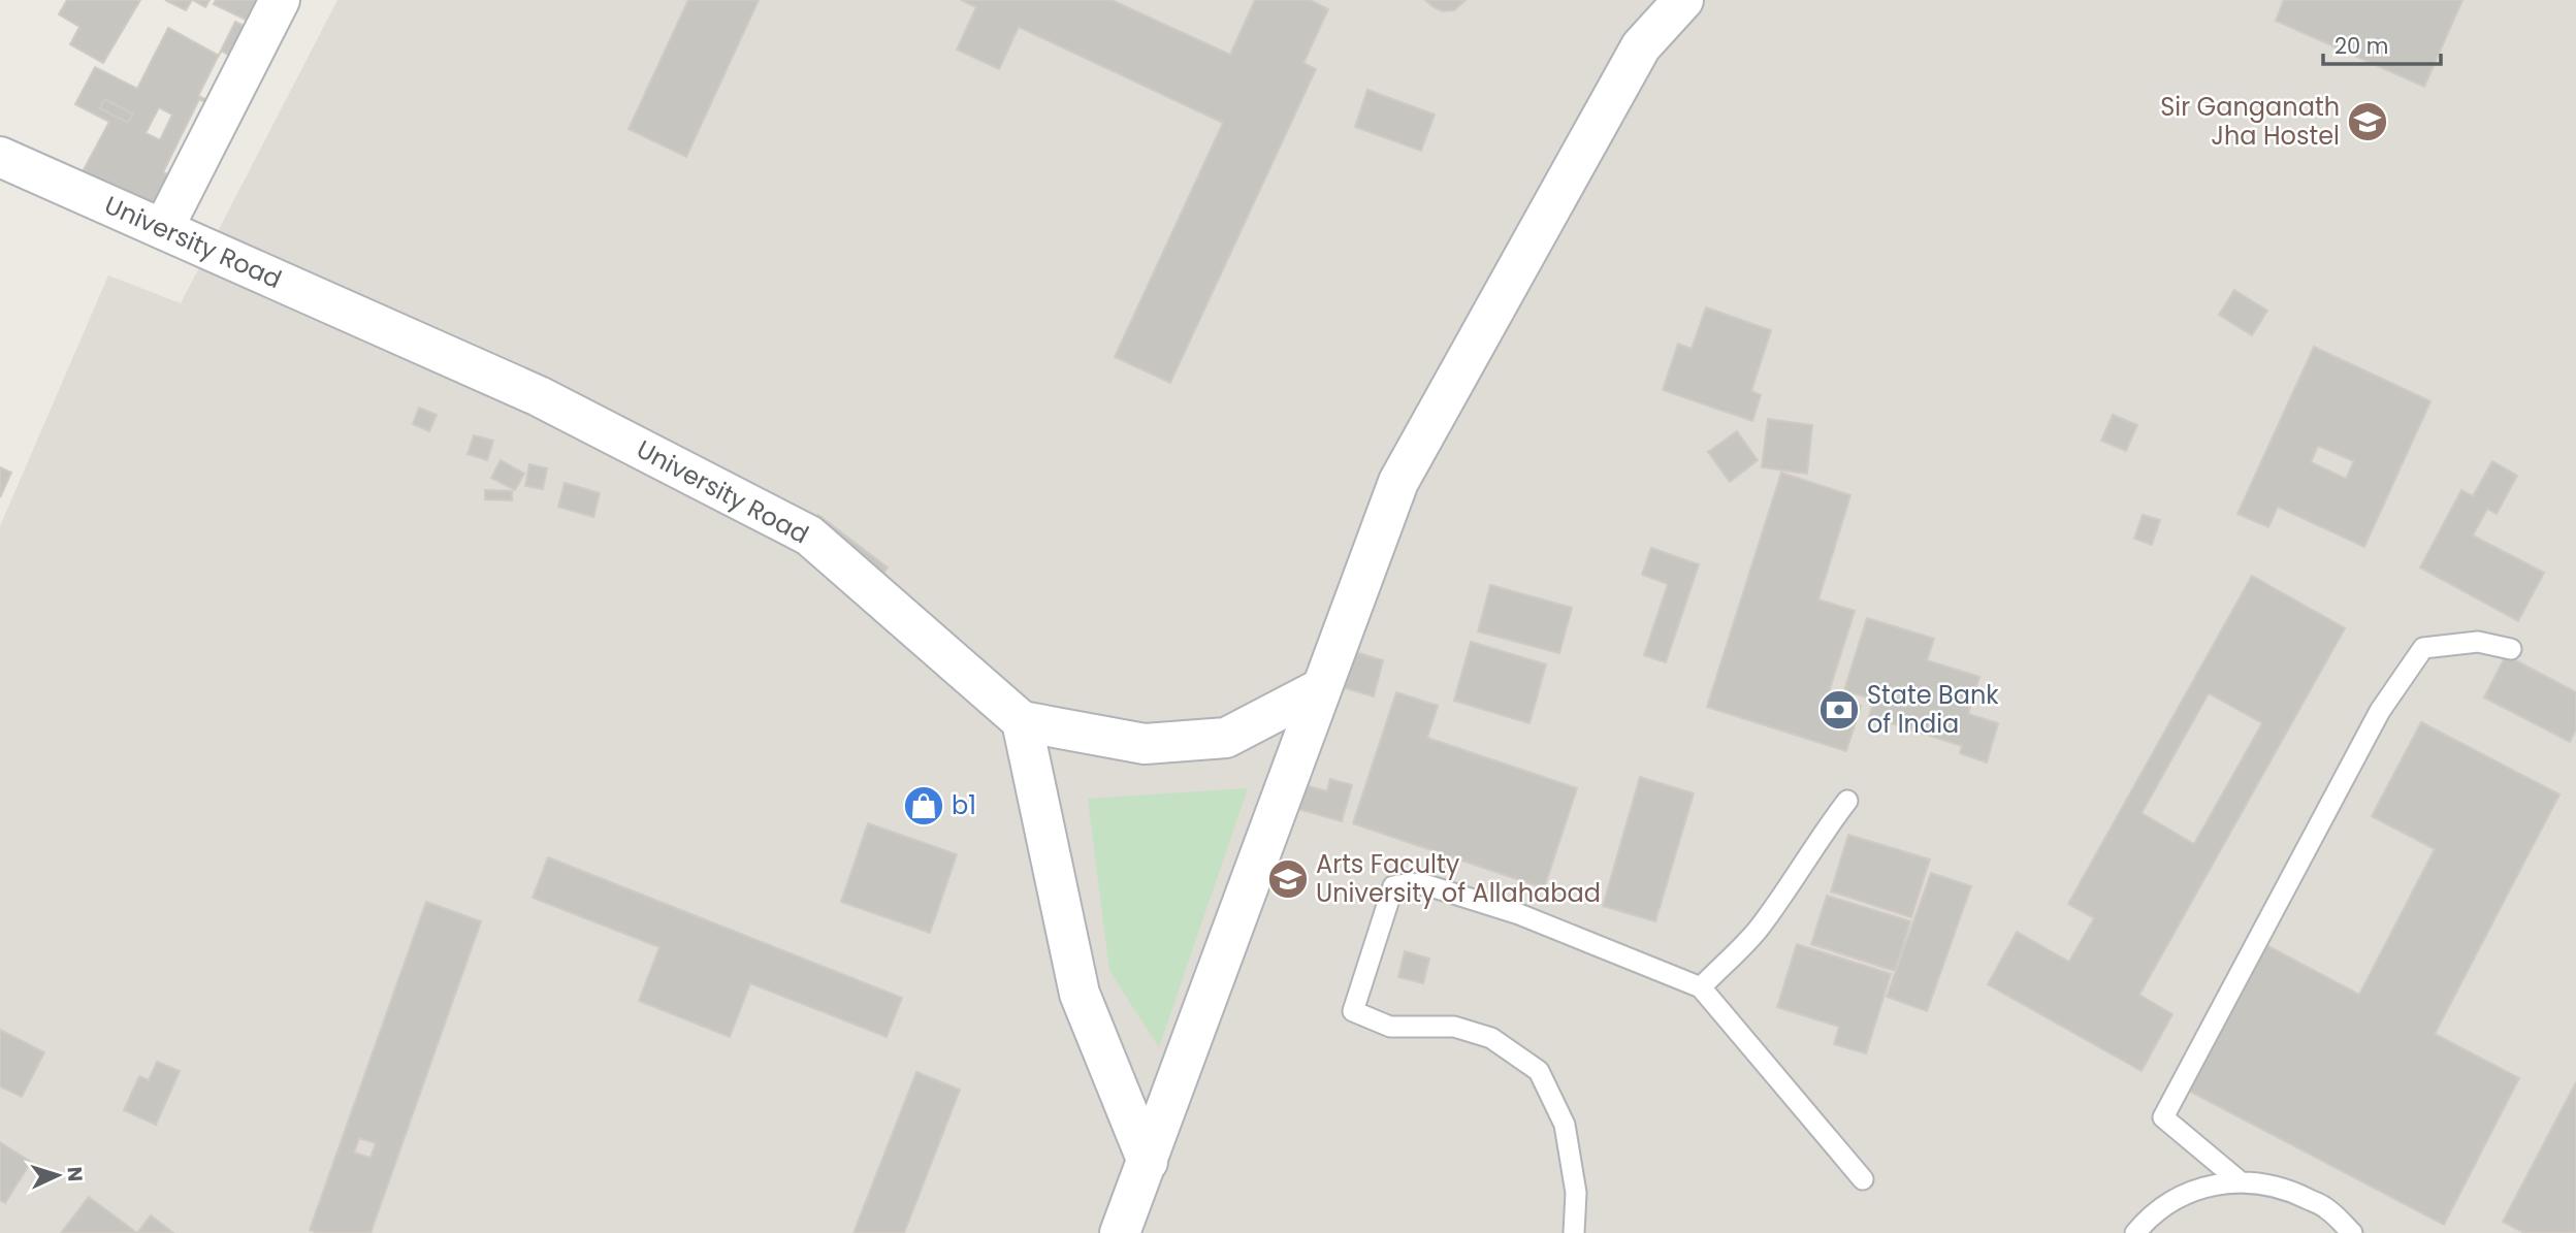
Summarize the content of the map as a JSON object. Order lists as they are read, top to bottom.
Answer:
{
  "streets": {
    "street": ["University Road"]
  },
  "places": {
    "school or university": ["Sir Ganganath Jha Hostel", "Arts Faculty University of Allahabad"],
    "bank": ["State Bank of India"],
    "shop": ["b1"]
  },
  "scale_bar": "20 m",
  "north": "right"
}
